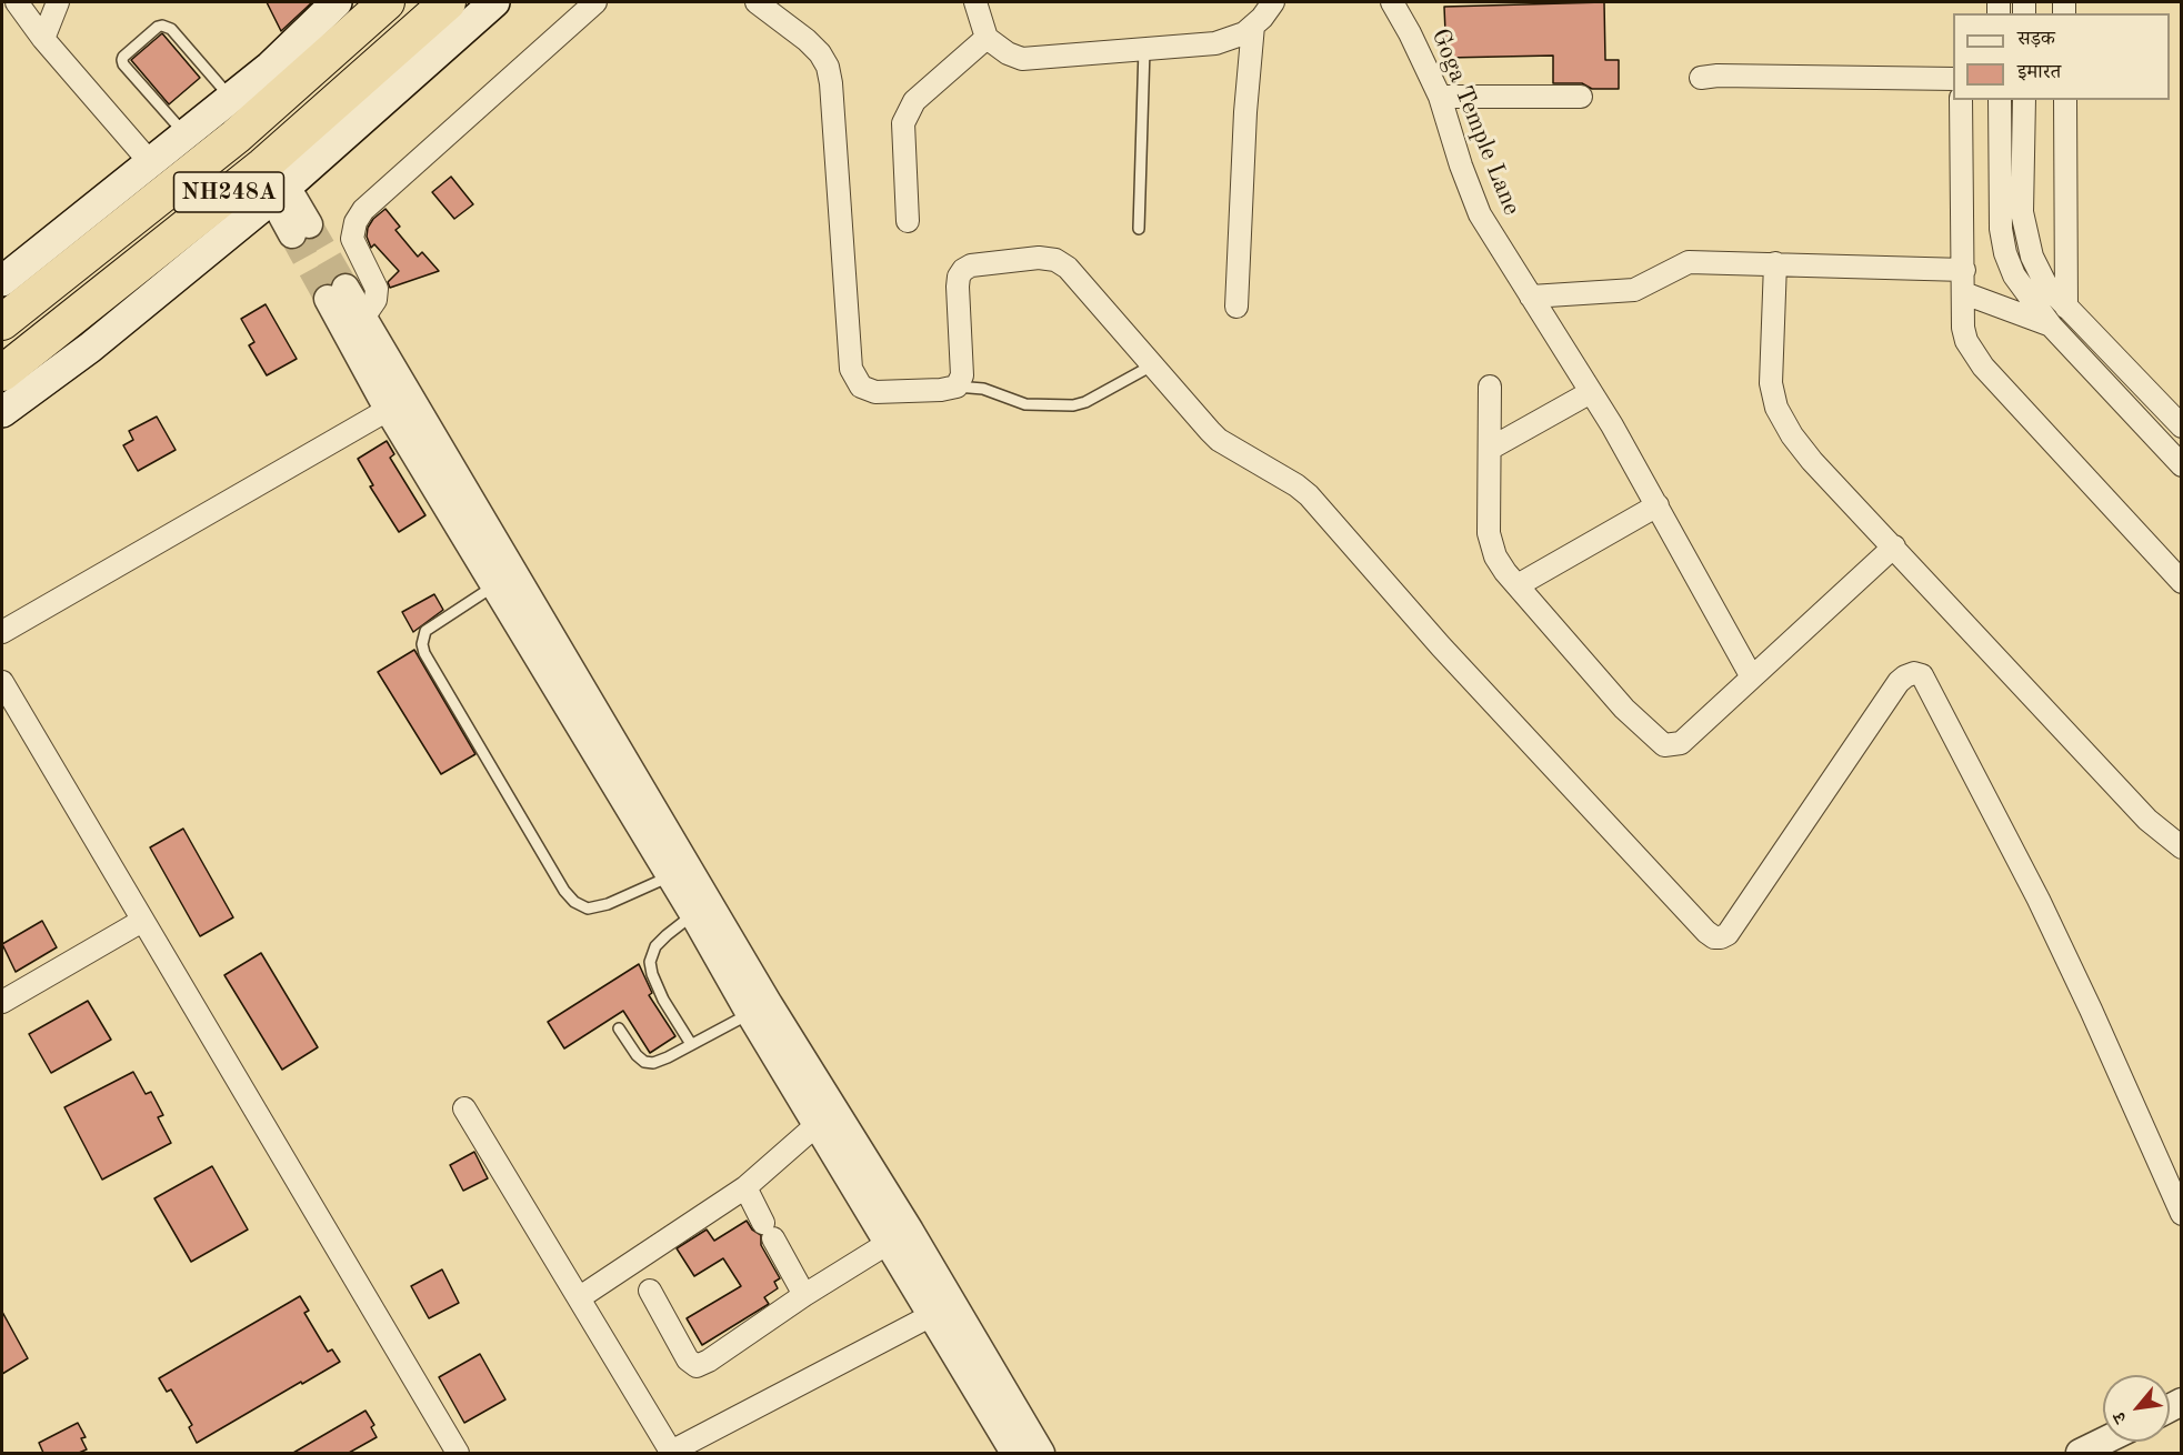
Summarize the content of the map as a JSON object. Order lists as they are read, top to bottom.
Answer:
{
  "streets": {
    "highway": ["NH248A"],
    "street": ["Goga Temple Lane"]
  },
  "legend": ["सड़क", "इमारत"],
  "north": "bottom left"
}
